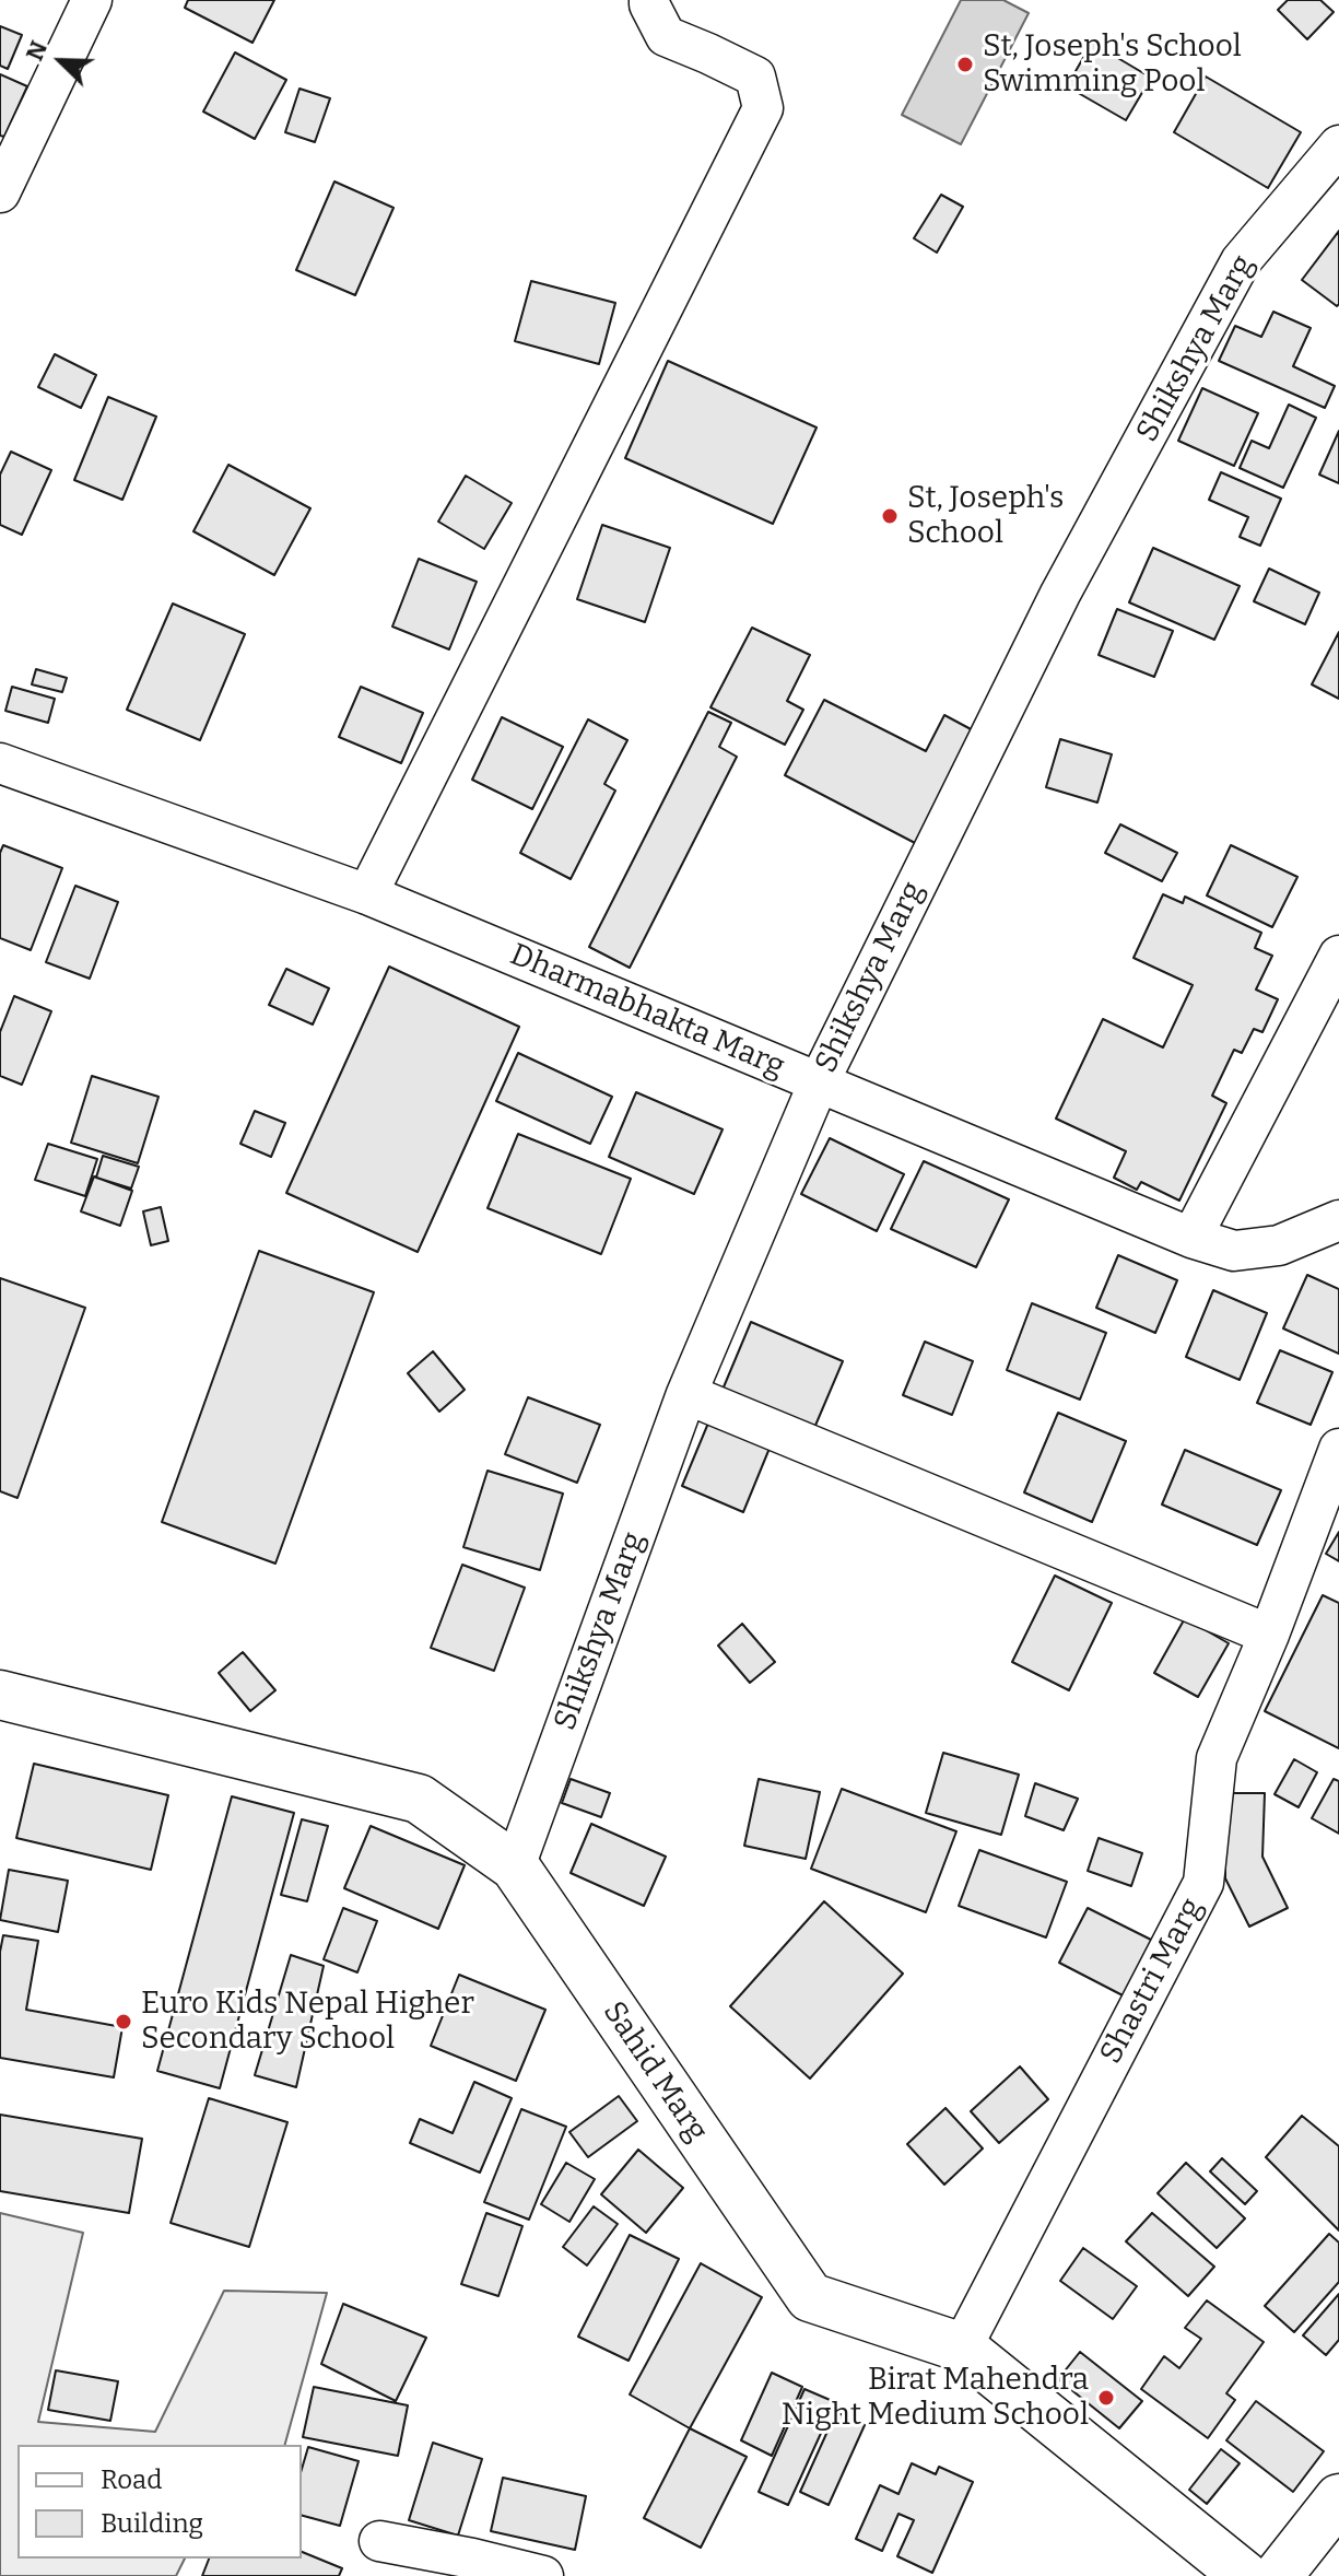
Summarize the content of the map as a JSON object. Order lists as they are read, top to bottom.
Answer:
{
  "streets": {
    "main road": ["Sahid Marg"],
    "street": ["Shikshya Marg", "Dharmabhakta Marg", "Shastri Marg"]
  },
  "crossings": [
    ["Shikshya Marg", "Dharmabhakta Marg"],
    ["Shikshya Marg", "Sahid Marg"],
    ["Shastri Marg", "Sahid Marg"]
  ],
  "places": [
    "St, Joseph's School Swimming Pool",
    "St, Joseph's School",
    "Euro Kids Nepal Higher Secondary School",
    "Birat Mahendra Night Medium School"
  ],
  "legend": ["Road", "Building"],
  "north": "top left"
}
